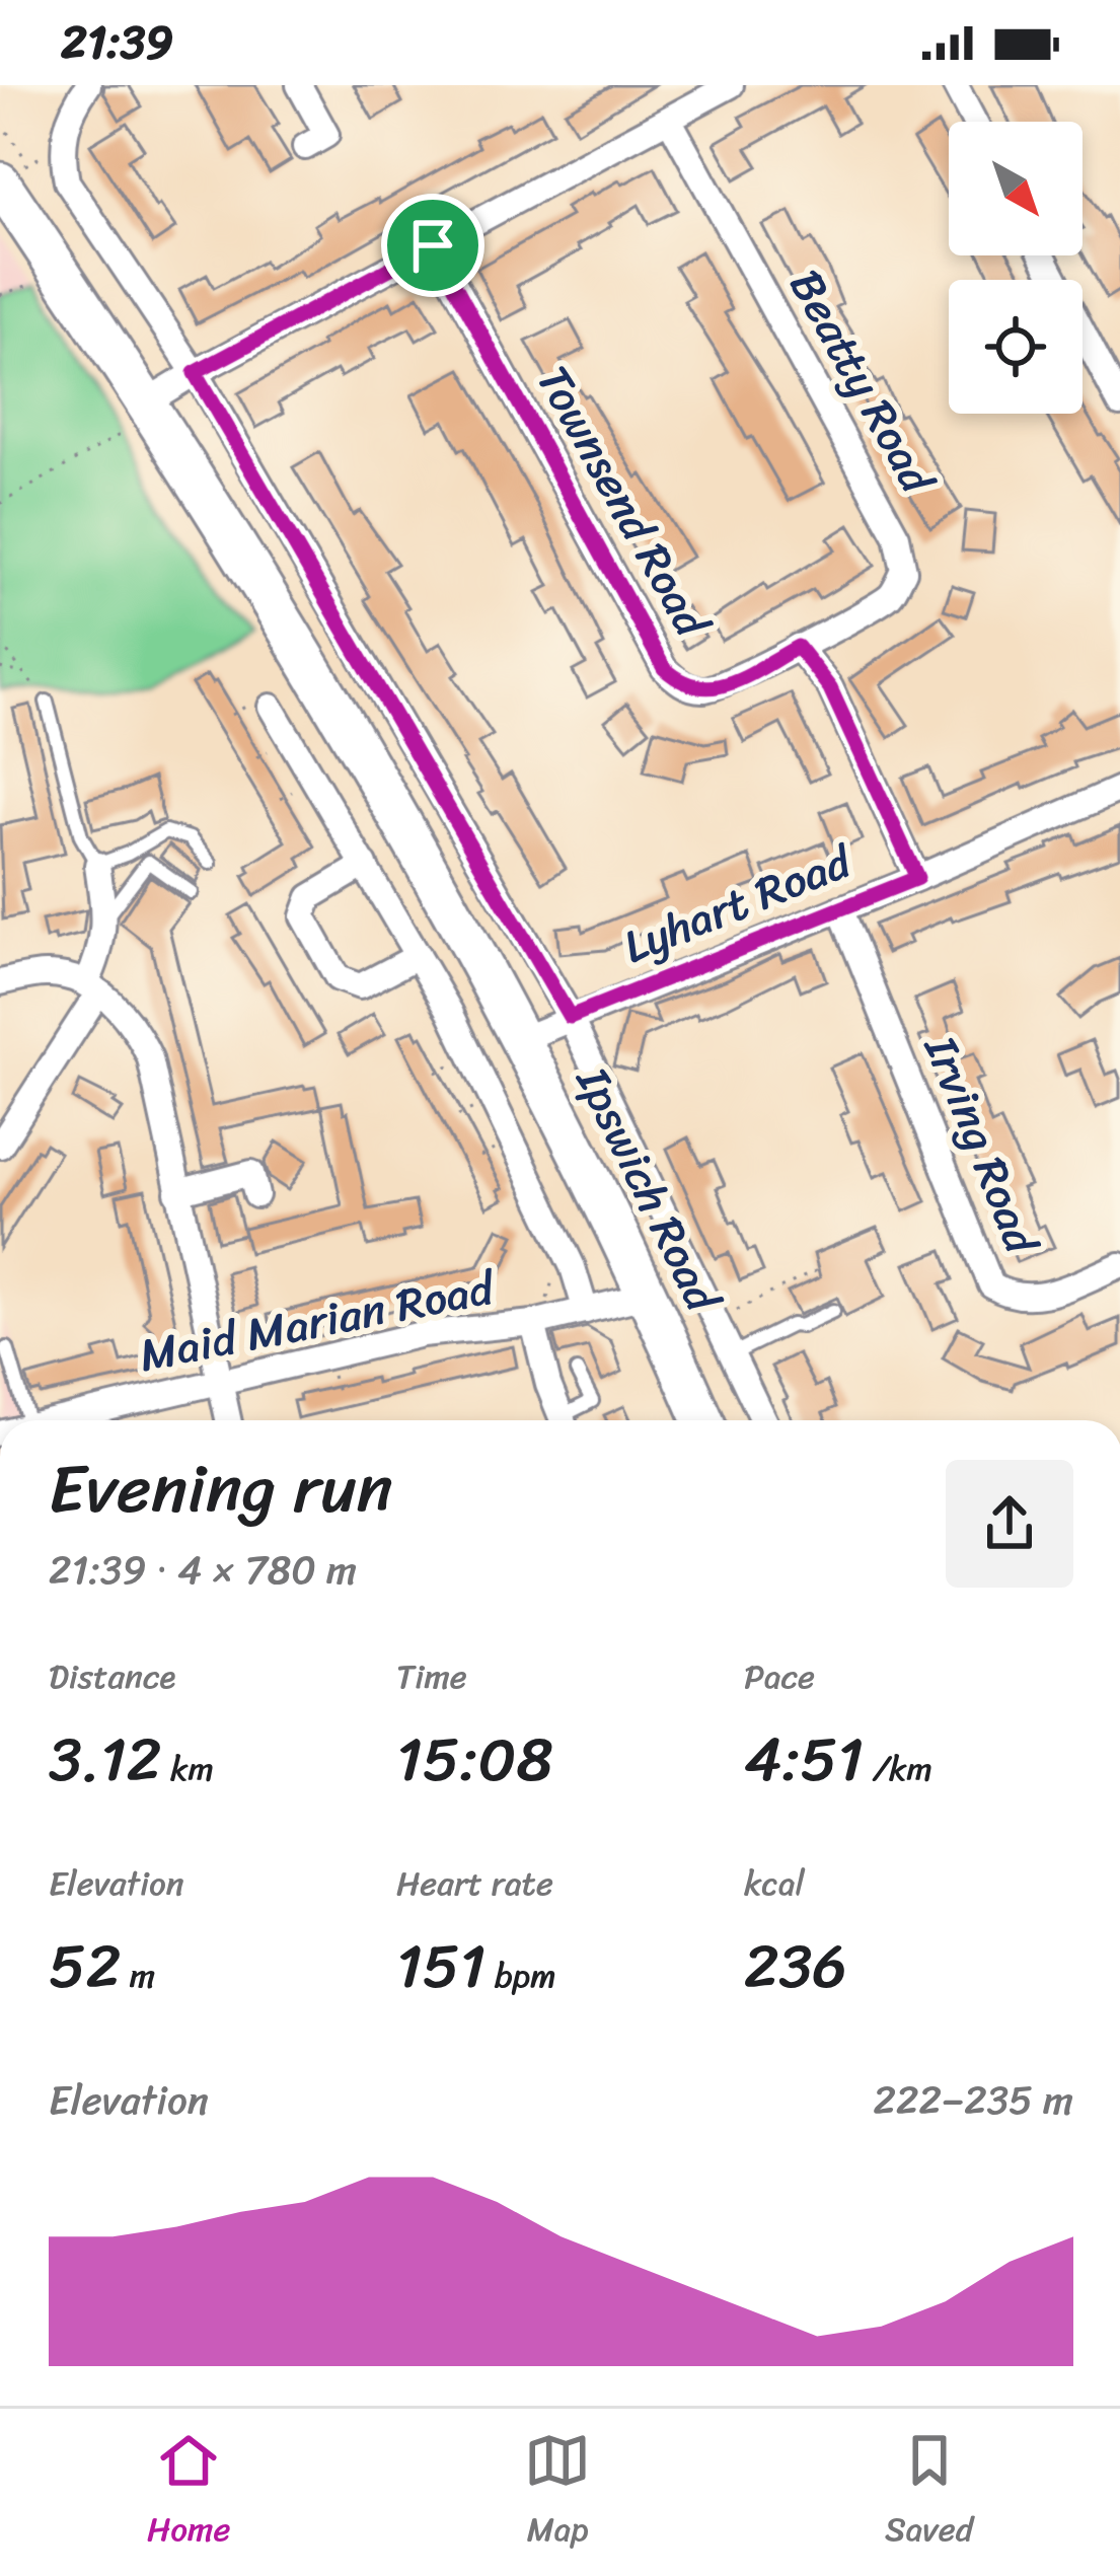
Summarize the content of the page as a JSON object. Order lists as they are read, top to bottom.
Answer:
{
  "streets": {
    "highway": ["Ipswich Road"],
    "street": [
      "Beatty Road",
      "Townsend Road",
      "Lyhart Road",
      "Irving Road",
      "Maid Marian Road"
    ]
  },
  "crossings": [
    ["Beatty Road", "Townsend Road"],
    ["Lyhart Road", "Irving Road"],
    ["Lyhart Road", "Ipswich Road"],
    ["Ipswich Road", "Maid Marian Road"]
  ],
  "north": "bottom right",
  "page": {
    "status": "21:39",
    "heading": ["Evening run", "21:39 · 4 × 780 m"],
    "stats": [
      ["Distance", "3.12 km"],
      ["Time", "15:08"],
      ["Pace", "4:51 /km"],
      ["Elevation", "52 m"],
      ["Heart rate", "151 bpm"],
      ["kcal", "236"]
    ],
    "chart": ["Elevation", "222–235 m"],
    "tabs": ["Home", "Map", "Saved"]
  }
}
